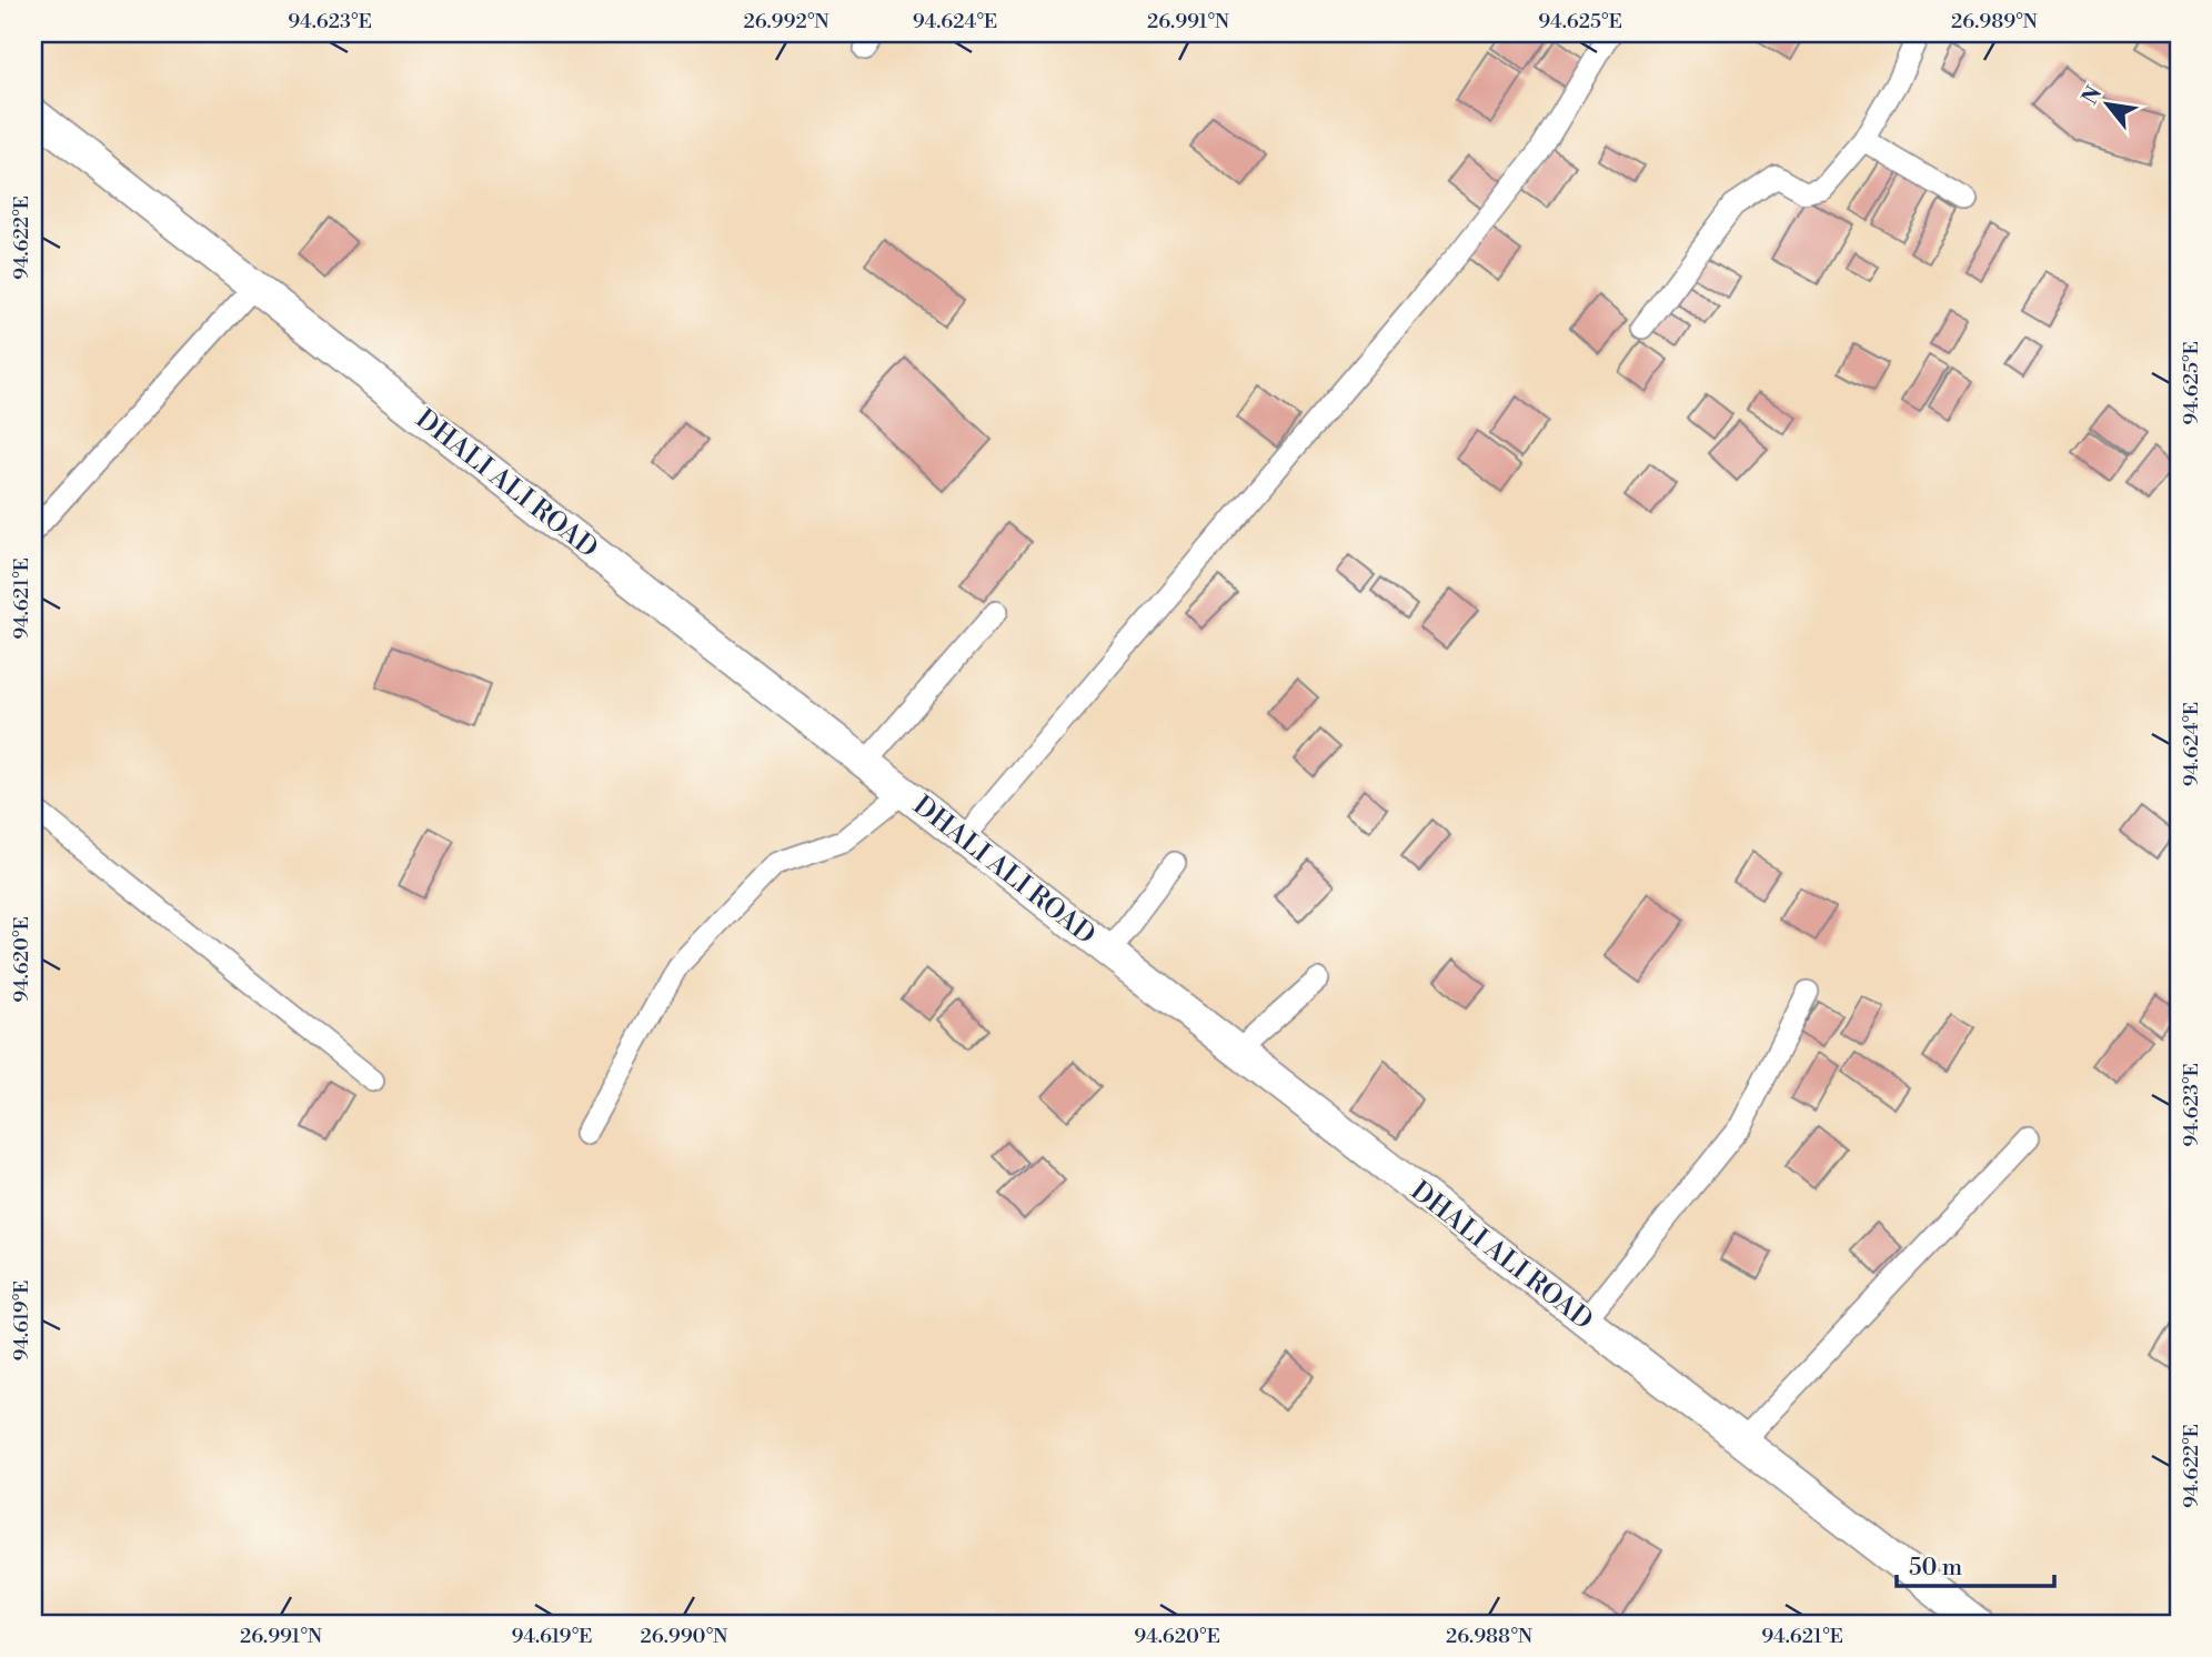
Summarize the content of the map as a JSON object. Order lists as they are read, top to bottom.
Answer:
{
  "streets": {
    "street": ["DHALI ALI ROAD"]
  },
  "scale_bar": "50 m",
  "north": "top left",
  "coordinates": [
    "94.623°E",
    "26.992°N",
    "94.624°E",
    "26.991°N",
    "94.625°E",
    "26.989°N",
    "94.622°E",
    "94.621°E",
    "94.620°E",
    "94.619°E",
    "26.990°N",
    "26.988°N"
  ]
}
